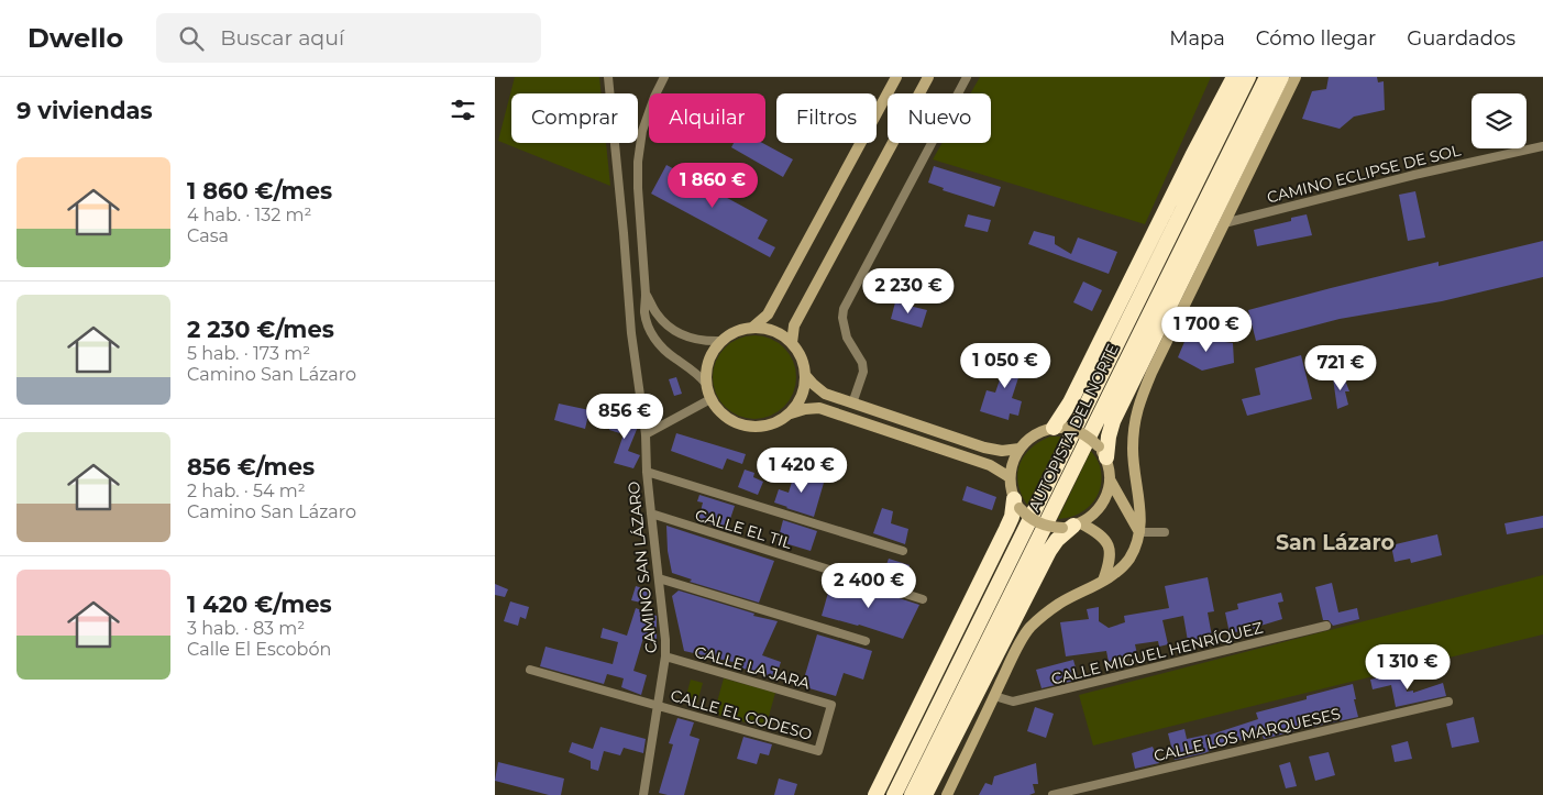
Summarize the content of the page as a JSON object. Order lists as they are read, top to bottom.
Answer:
{
  "streets": {
    "highway": ["AUTOPISTA DEL NORTE"],
    "street": [
      "CAMINO ECLIPSE DE SOL",
      "CALLE EL TIL",
      "CAMINO SAN LÁZARO",
      "CALLE MIGUEL HENRÍQUEZ",
      "CALLE LA JARA",
      "CALLE EL CODESO",
      "CALLE LOS MARQUESES"
    ]
  },
  "crossings": [
    ["CALLE EL TIL", "CAMINO SAN LÁZARO"],
    ["CAMINO SAN LÁZARO", "CALLE LA JARA"],
    ["CAMINO SAN LÁZARO", "CALLE EL CODESO"],
    ["CALLE LA JARA", "CALLE EL CODESO"]
  ],
  "districts": ["San Lázaro"],
  "page": {
    "header": "Dwello",
    "search": "Buscar aquí",
    "nav": ["Mapa", "Cómo llegar", "Guardados"],
    "heading": "9 viviendas",
    "chip": [
      "Comprar",
      "Alquilar",
      "Filtros",
      "Nuevo"
    ],
    "list": [
      {
        "name": "1 860 €/mes",
        "note": "4 hab. · 132 m² · Casa"
      },
      {
        "name": "2 230 €/mes",
        "note": "5 hab. · 173 m² · Camino San Lázaro"
      },
      {
        "name": "856 €/mes",
        "note": "2 hab. · 54 m² · Camino San Lázaro"
      },
      {
        "name": "1 420 €/mes",
        "note": "3 hab. · 83 m² · Calle El Escobón"
      }
    ],
    "price": [
      "1 860 €",
      "2 230 €",
      "1 700 €",
      "1 050 €",
      "721 €",
      "856 €",
      "1 420 €",
      "2 400 €",
      "1 310 €"
    ]
  }
}
